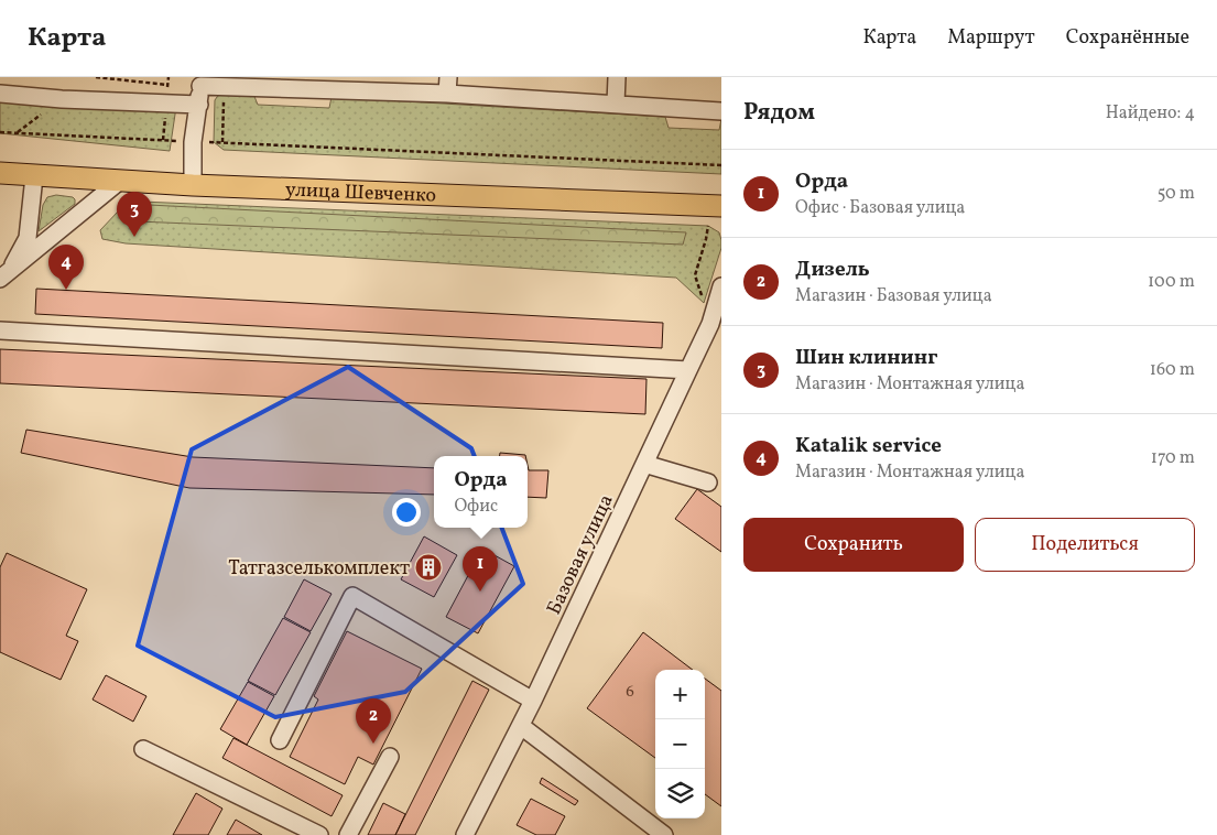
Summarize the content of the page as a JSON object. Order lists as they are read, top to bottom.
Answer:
{
  "streets": {
    "main road": ["улица Шевченко"],
    "street": ["Базовая улица"]
  },
  "places": {
    "building": ["Татгазселькомплект"]
  },
  "house_numbers": ["6"],
  "page": {
    "header": "Карта",
    "nav": ["Карта", "Маршрут", "Сохранённые"],
    "heading": ["Рядом", "Найдено: 4"],
    "list": [
      {
        "mark": "1",
        "name": "Орда",
        "note": "Офис · Базовая улица",
        "value": "50 m"
      },
      {
        "mark": "2",
        "name": "Дизель",
        "note": "Магазин · Базовая улица",
        "value": "100 m"
      },
      {
        "mark": "3",
        "name": "Шин клининг",
        "note": "Магазин · Монтажная улица",
        "value": "160 m"
      },
      {
        "mark": "4",
        "name": "Katalik service",
        "note": "Магазин · Монтажная улица",
        "value": "170 m"
      }
    ],
    "pins": [
      "3",
      "4",
      "1",
      "2"
    ],
    "popup": ["Орда", "Офис"],
    "buttons": ["Сохранить", "Поделиться"],
    "map_buttons": ["+", "−"]
  }
}
